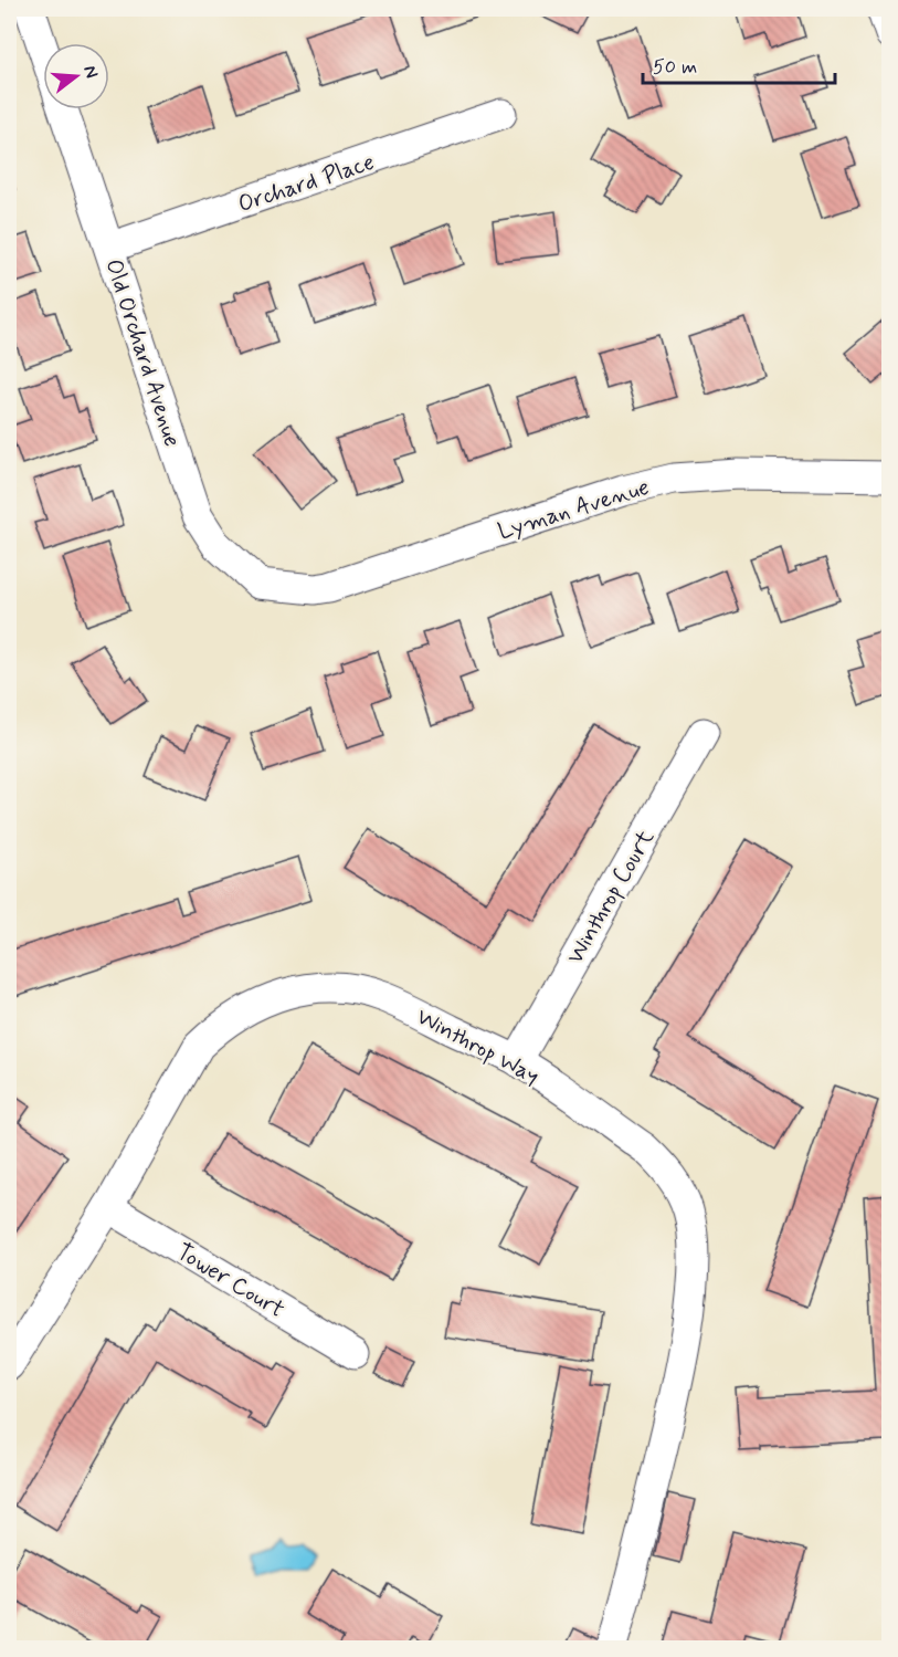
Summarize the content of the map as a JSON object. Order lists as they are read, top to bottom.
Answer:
{
  "streets": {
    "street": [
      "Orchard Place",
      "Old Orchard Avenue",
      "Lyman Avenue",
      "Winthrop Court",
      "Winthrop Way",
      "Tower Court"
    ]
  },
  "crossings": [
    ["Orchard Place", "Old Orchard Avenue"],
    ["Old Orchard Avenue", "Lyman Avenue"],
    ["Winthrop Court", "Winthrop Way"],
    ["Winthrop Way", "Tower Court"]
  ],
  "scale_bar": "50 m",
  "north": "right"
}
